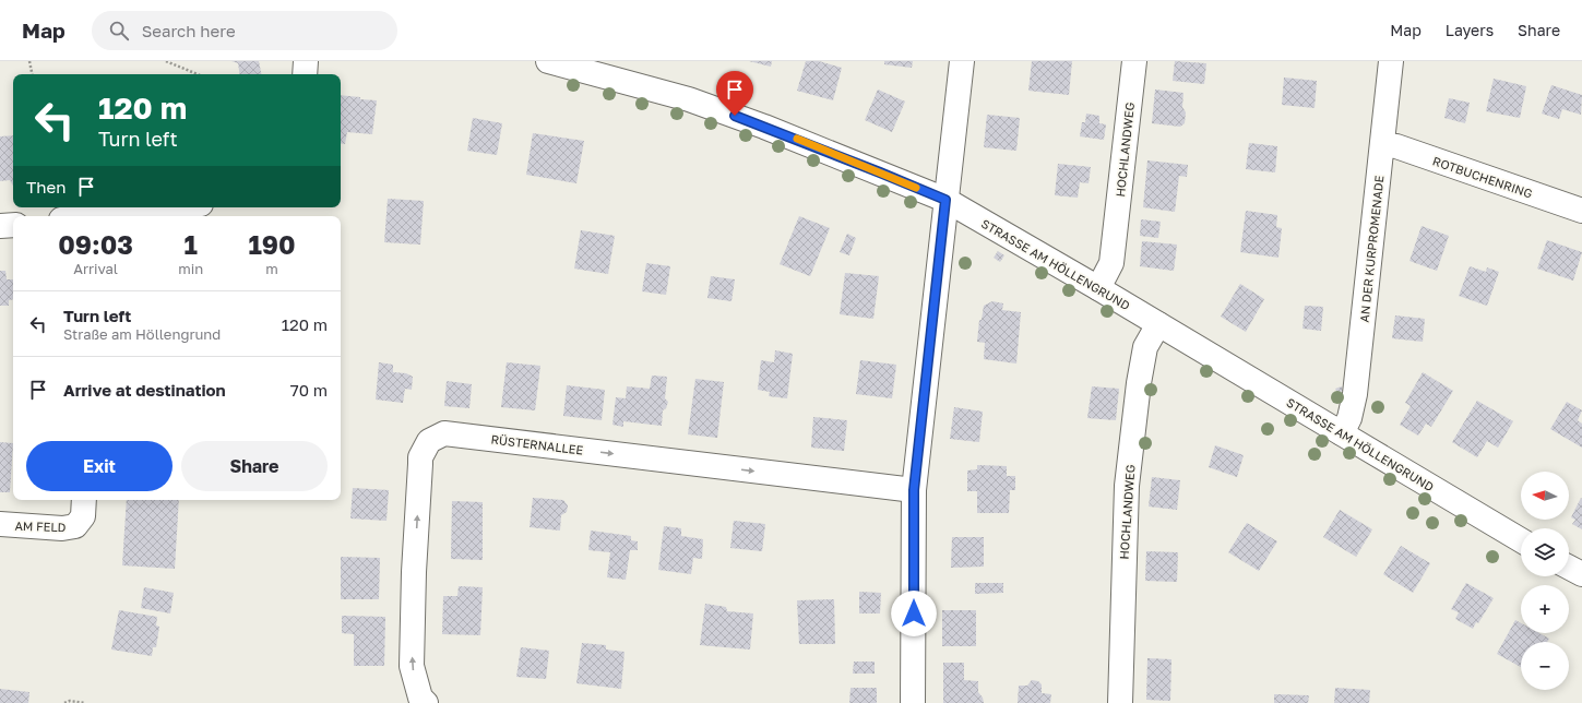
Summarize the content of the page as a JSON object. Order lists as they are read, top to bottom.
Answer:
{
  "streets": {
    "street": [
      "HOCHLANDWEG",
      "ROTBUCHENRING",
      "AN DER KURPROMENADE",
      "STRASSE AM HÖLLENGRUND",
      "RÜSTERNALLEE",
      "AM FELD"
    ]
  },
  "crossings": [
    ["HOCHLANDWEG", "STRASSE AM HÖLLENGRUND"],
    ["ROTBUCHENRING", "AN DER KURPROMENADE"],
    ["AN DER KURPROMENADE", "STRASSE AM HÖLLENGRUND"]
  ],
  "north": "left",
  "page": {
    "header": "Map",
    "search": "Search here",
    "nav": ["Map", "Layers", "Share"],
    "turn": ["120 m", "Turn left"],
    "then": "Then",
    "eta": [
      "09:03",
      "Arrival",
      "1",
      "min",
      "190",
      "m"
    ],
    "list": [
      {
        "name": "Turn left",
        "note": "Straße am Höllengrund",
        "value": "120 m"
      },
      {
        "name": "Arrive at destination",
        "value": "70 m"
      }
    ],
    "buttons": ["Exit", "Share"],
    "map_buttons": ["+", "−"]
  }
}
